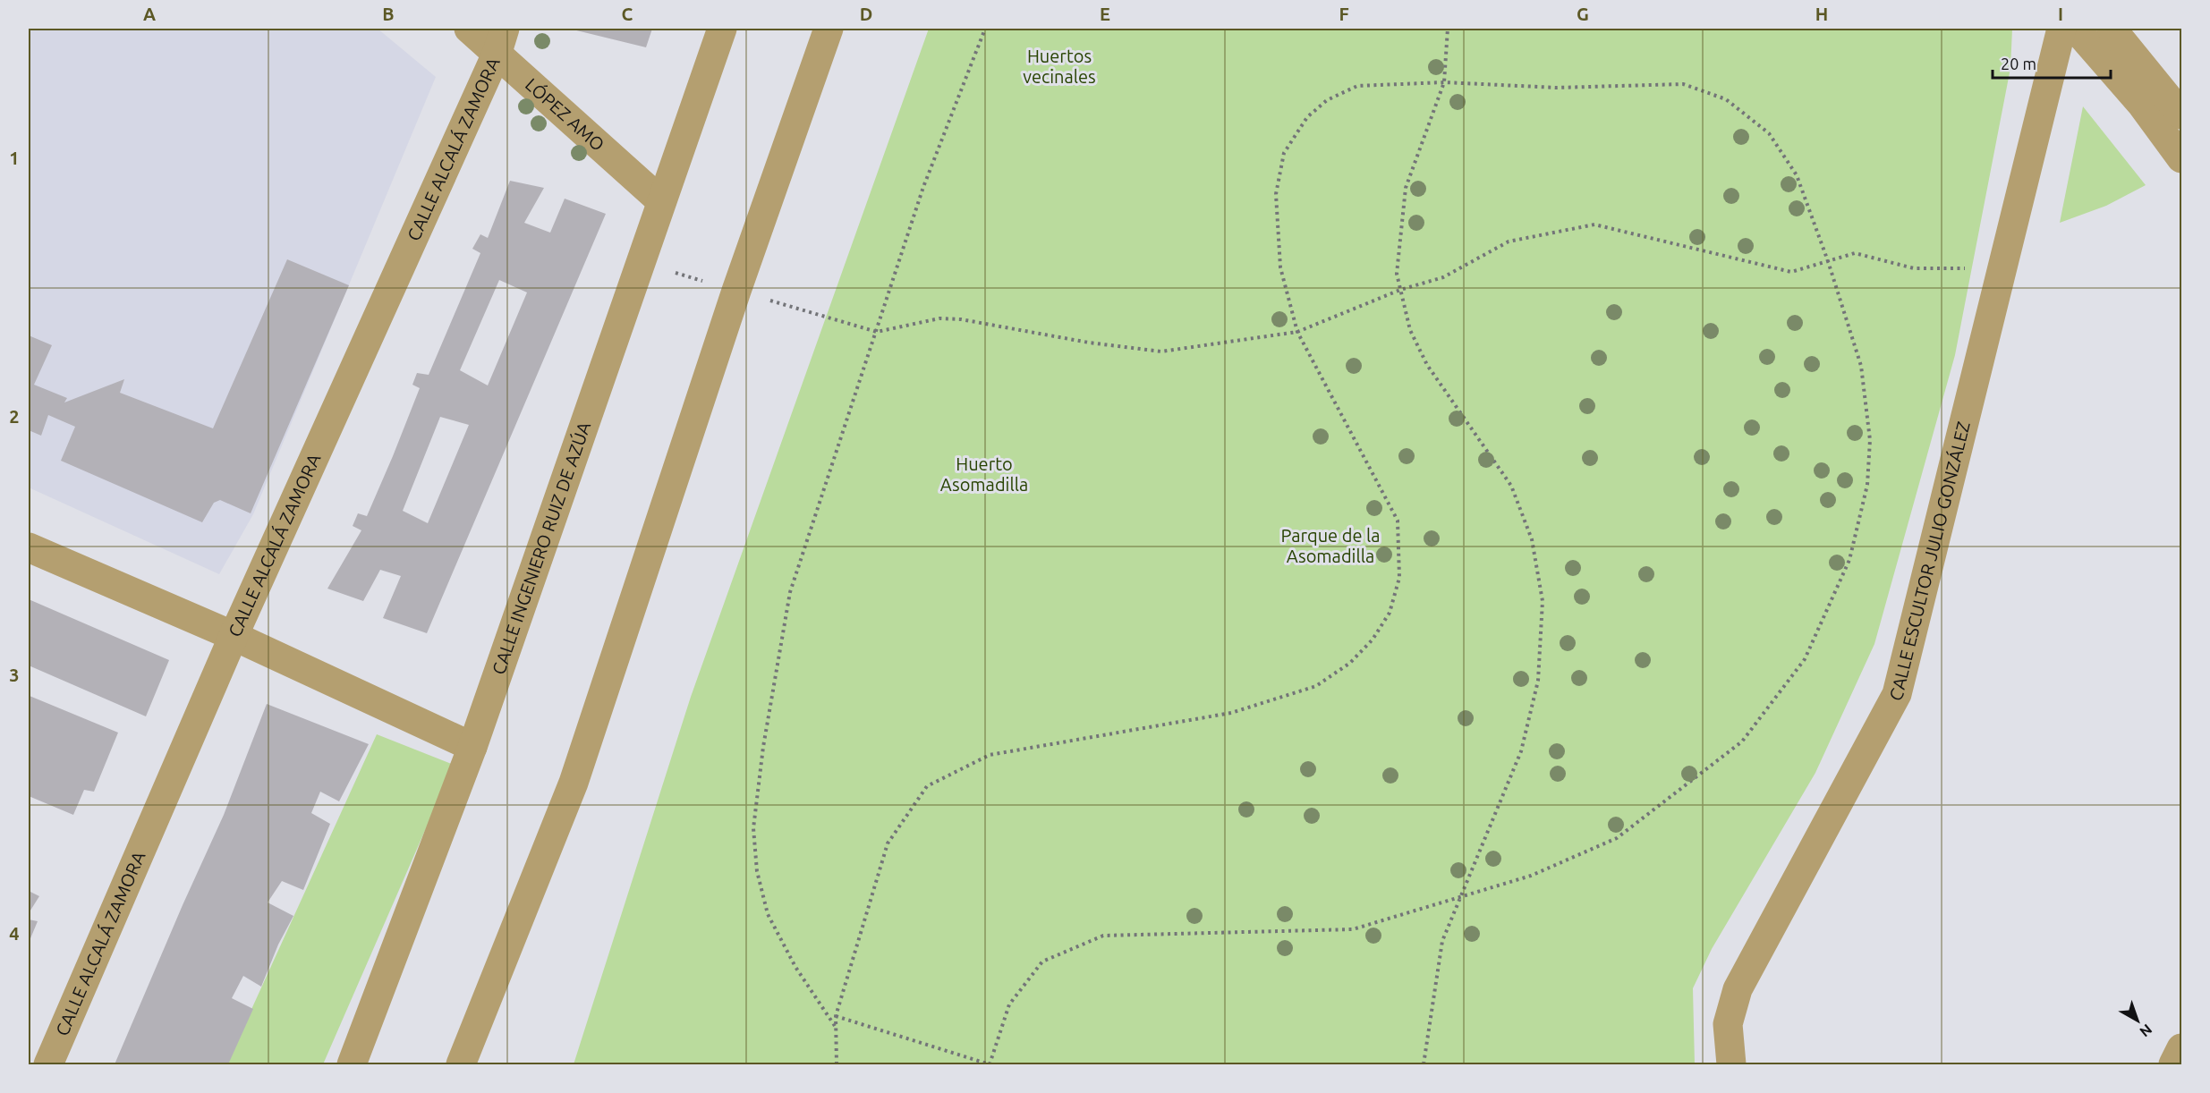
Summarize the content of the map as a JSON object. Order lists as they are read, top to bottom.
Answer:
{
  "streets": {
    "street": [
      "LÓPEZ AMO",
      "CALLE ALCALÁ ZAMORA",
      "CALLE INGENIERO RUIZ DE AZÚA",
      "CALLE ESCULTOR JULIO GONZÁLEZ"
    ]
  },
  "crossings": [
    ["LÓPEZ AMO", "CALLE ALCALÁ ZAMORA"],
    ["LÓPEZ AMO", "CALLE INGENIERO RUIZ DE AZÚA"]
  ],
  "parks": ["Huertos vecinales", "Huerto Asomadilla", "Parque de la Asomadilla"],
  "scale_bar": "20 m",
  "north": "bottom right",
  "grid": {
    "columns": [
      "A",
      "B",
      "C",
      "D",
      "E",
      "F",
      "G",
      "H",
      "I"
    ],
    "rows": [
      "1",
      "2",
      "3",
      "4"
    ]
  }
}
